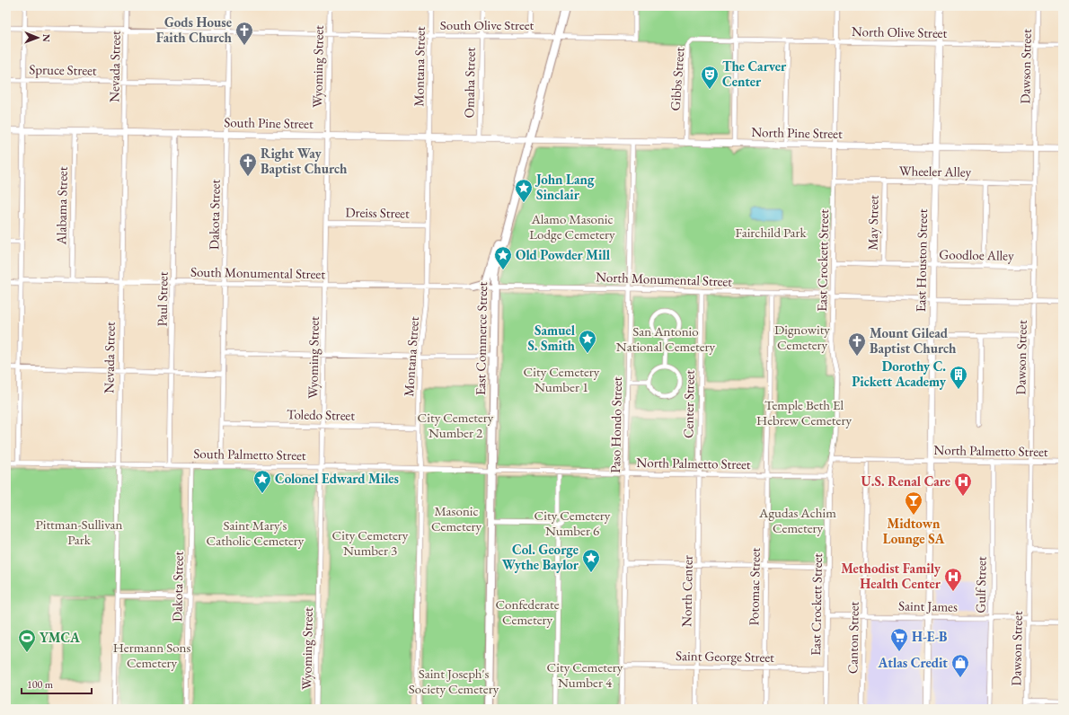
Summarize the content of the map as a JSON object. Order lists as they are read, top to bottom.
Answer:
{
  "streets": {
    "main road": ["East Commerce Street"],
    "street": [
      "South Olive Street",
      "North Olive Street",
      "Nevada Street",
      "Wyoming Street",
      "Montana Street",
      "Dawson Street",
      "Spruce Street",
      "Gibbs Street",
      "Omaha Street",
      "South Pine Street",
      "North Pine Street",
      "Wheeler Alley",
      "Alabama Street",
      "Dreiss Street",
      "Dakota Street",
      "May Street",
      "Goodloe Alley",
      "East Crockett Street",
      "East Houston Street",
      "South Monumental Street",
      "North Monumental Street",
      "Paul Street",
      "Center Street",
      "Toledo Street",
      "Paso Hondo Street",
      "North Palmetto Street",
      "South Palmetto Street",
      "Gulf Street",
      "Potomac Street",
      "North Center",
      "Saint James",
      "Canton Street",
      "Saint George Street"
    ]
  },
  "crossings": [
    ["South Olive Street", "Nevada Street"],
    ["South Olive Street", "Wyoming Street"],
    ["South Olive Street", "Montana Street"],
    ["South Olive Street", "Omaha Street"],
    ["South Olive Street", "Dakota Street"],
    ["South Olive Street", "East Commerce Street"],
    ["North Olive Street", "Dawson Street"],
    ["North Olive Street", "Gibbs Street"],
    ["North Olive Street", "East Crockett Street"],
    ["North Olive Street", "East Houston Street"],
    ["Nevada Street", "Spruce Street"],
    ["Nevada Street", "South Pine Street"],
    ["Nevada Street", "South Monumental Street"],
    ["Nevada Street", "South Palmetto Street"],
    ["Wyoming Street", "South Pine Street"],
    ["Wyoming Street", "Dreiss Street"],
    ["Wyoming Street", "South Monumental Street"],
    ["Wyoming Street", "Toledo Street"],
    ["Wyoming Street", "South Palmetto Street"],
    ["Montana Street", "South Pine Street"],
    ["Montana Street", "Dreiss Street"],
    ["Montana Street", "South Monumental Street"],
    ["Montana Street", "Toledo Street"],
    ["Montana Street", "South Palmetto Street"],
    ["Dawson Street", "North Pine Street"],
    ["Dawson Street", "Wheeler Alley"],
    ["Dawson Street", "Goodloe Alley"],
    ["Dawson Street", "North Monumental Street"],
    ["Dawson Street", "North Palmetto Street"],
    ["Dawson Street", "Saint James"],
    ["Spruce Street", "Dakota Street"],
    ["Gibbs Street", "North Pine Street"],
    ["Omaha Street", "South Pine Street"],
    ["South Pine Street", "North Pine Street"],
    ["South Pine Street", "Alabama Street"],
    ["South Pine Street", "Dakota Street"],
    ["South Pine Street", "Paul Street"],
    ["South Pine Street", "East Commerce Street"],
    ["North Pine Street", "East Crockett Street"],
    ["North Pine Street", "East Houston Street"],
    ["North Pine Street", "East Commerce Street"],
    ["North Pine Street", "Paso Hondo Street"],
    ["Wheeler Alley", "May Street"],
    ["Wheeler Alley", "East Crockett Street"],
    ["Wheeler Alley", "East Houston Street"],
    ["Alabama Street", "South Monumental Street"],
    ["Dakota Street", "South Monumental Street"],
    ["Dakota Street", "Toledo Street"],
    ["Dakota Street", "South Palmetto Street"],
    ["May Street", "Goodloe Alley"],
    ["Goodloe Alley", "East Crockett Street"],
    ["Goodloe Alley", "East Houston Street"],
    ["East Crockett Street", "North Monumental Street"],
    ["East Crockett Street", "North Palmetto Street"],
    ["East Crockett Street", "Saint James"],
    ["East Crockett Street", "Saint George Street"],
    ["East Houston Street", "North Monumental Street"],
    ["East Houston Street", "North Palmetto Street"],
    ["East Houston Street", "Saint James"],
    ["South Monumental Street", "North Monumental Street"],
    ["South Monumental Street", "Paul Street"],
    ["South Monumental Street", "East Commerce Street"],
    ["North Monumental Street", "East Commerce Street"],
    ["North Monumental Street", "Center Street"],
    ["North Monumental Street", "Paso Hondo Street"],
    ["North Monumental Street", "Potomac Street"],
    ["Paul Street", "South Palmetto Street"],
    ["East Commerce Street", "North Palmetto Street"],
    ["East Commerce Street", "South Palmetto Street"],
    ["Center Street", "North Palmetto Street"],
    ["Center Street", "North Center"],
    ["Paso Hondo Street", "North Palmetto Street"],
    ["Paso Hondo Street", "Saint George Street"],
    ["North Palmetto Street", "South Palmetto Street"],
    ["North Palmetto Street", "Gulf Street"],
    ["North Palmetto Street", "Potomac Street"],
    ["North Palmetto Street", "North Center"],
    ["North Palmetto Street", "Canton Street"],
    ["Gulf Street", "Saint James"],
    ["Potomac Street", "Saint George Street"],
    ["North Center", "Saint George Street"],
    ["Saint James", "Canton Street"]
  ],
  "parks": [
    "Alamo Masonic Lodge Cemetery",
    "Fairchild Park",
    "Dignowity Cemetery",
    "San Antonio National Cemetery",
    "City Cemetery Number 1",
    "Temple Beth El Hebrew Cemetery",
    "City Cemetery Number 2",
    "Masonic Cemetery",
    "Agudas Achim Cemetery",
    "City Cemetery Number 6",
    "Pittman-Sullivan Park",
    "Saint Mary's Catholic Cemetery",
    "City Cemetery Number 3",
    "Confederate Cemetery",
    "Hermann Sons Cemetery",
    "City Cemetery Number 4",
    "Saint Joseph's Society Cemetery"
  ],
  "places": {
    "church": ["Gods House Faith Church", "Right Way Baptist Church", "Mount Gilead Baptist Church"],
    "theatre": ["The Carver Center"],
    "place": [
      "John Lang Sinclair",
      "Old Powder Mill",
      "Samuel S. Smith",
      "Colonel Edward Miles",
      "Col. George Wythe Baylor"
    ],
    "building": ["Dorothy C. Pickett Academy"],
    "hospital": ["U.S. Renal Care", "Methodist Family Health Center"],
    "bar": ["Midtown Lounge SA"],
    "supermarket": ["H-E-B"],
    "sports": ["YMCA"],
    "shop": ["Atlas Credit"]
  },
  "scale_bar": "100 m",
  "north": "right"
}
